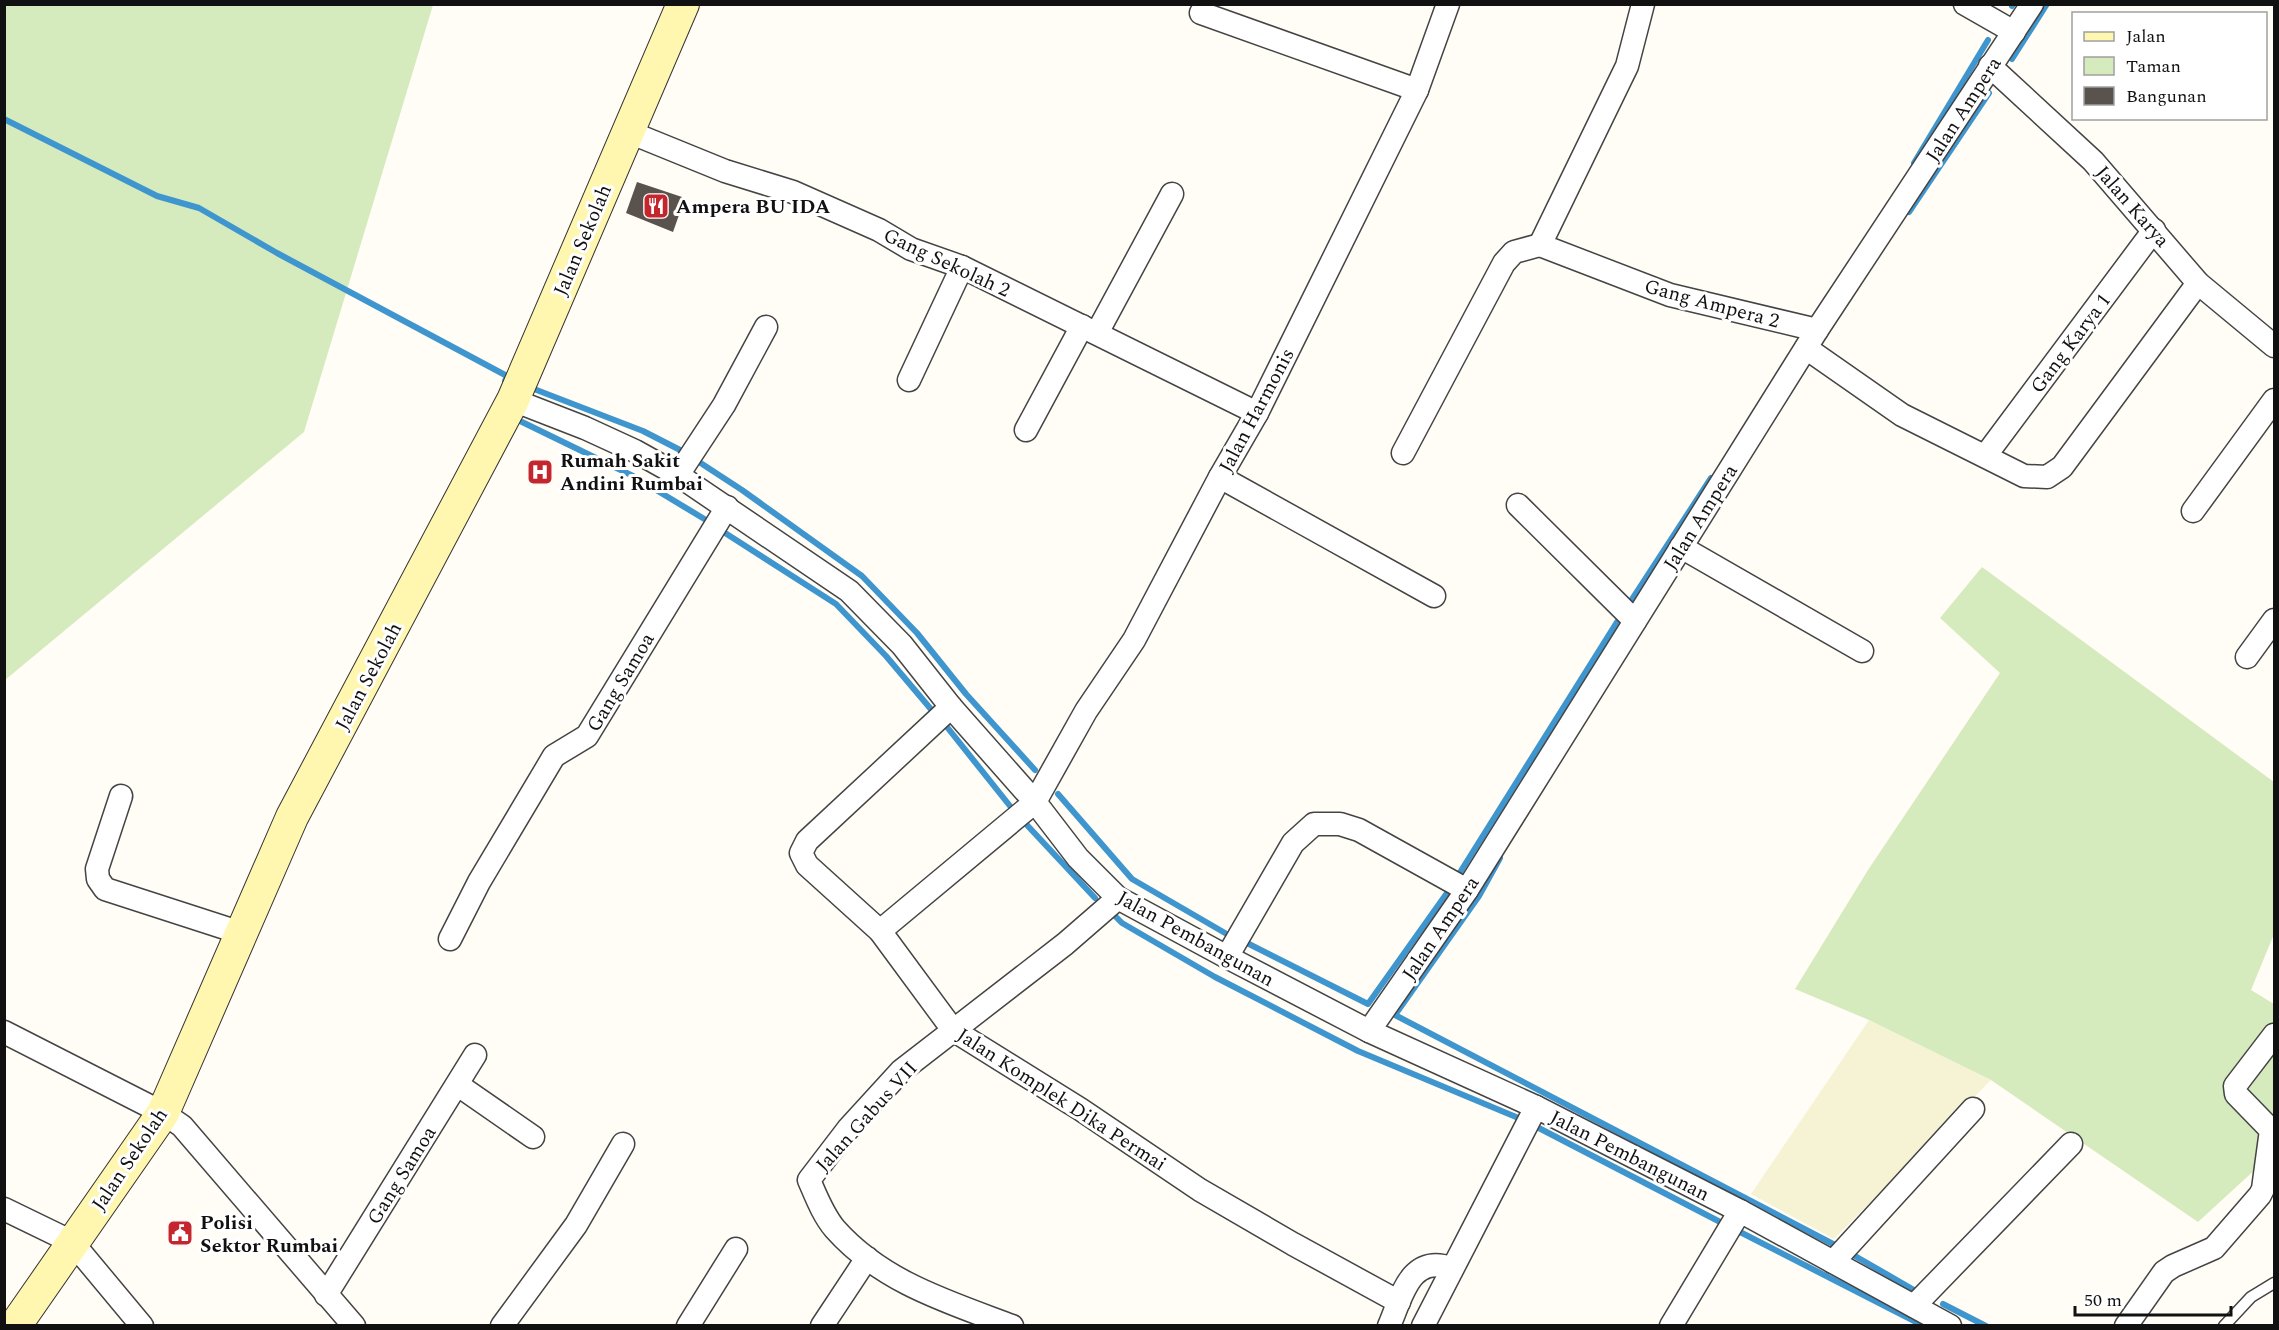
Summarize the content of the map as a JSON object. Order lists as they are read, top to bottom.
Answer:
{
  "streets": {
    "street": [
      "Jalan Ampera",
      "Jalan Karya",
      "Jalan Sekolah",
      "Gang Sekolah 2",
      "Gang Ampera 2",
      "Gang Karya 1",
      "Jalan Harmonis",
      "Gang Samoa",
      "Jalan Pembangunan",
      "Jalan Komplek Dika Permai",
      "Jalan Gabus VII"
    ]
  },
  "crossings": [
    ["Jalan Ampera", "Jalan Karya"],
    ["Jalan Ampera", "Gang Ampera 2"],
    ["Jalan Ampera", "Jalan Pembangunan"],
    ["Jalan Karya", "Gang Karya 1"],
    ["Jalan Sekolah", "Gang Sekolah 2"],
    ["Jalan Sekolah", "Jalan Pembangunan"],
    ["Gang Sekolah 2", "Jalan Harmonis"],
    ["Jalan Harmonis", "Jalan Pembangunan"],
    ["Gang Samoa", "Jalan Pembangunan"],
    ["Jalan Pembangunan", "Jalan Komplek Dika Permai"],
    ["Jalan Pembangunan", "Jalan Gabus VII"],
    ["Jalan Komplek Dika Permai", "Jalan Gabus VII"]
  ],
  "places": {
    "restaurant": ["Ampera BU IDA"],
    "hospital": ["Rumah Sakit Andini Rumbai"],
    "public building": ["Polisi Sektor Rumbai"]
  },
  "legend": ["Jalan", "Taman", "Bangunan"],
  "scale_bar": "50 m"
}
